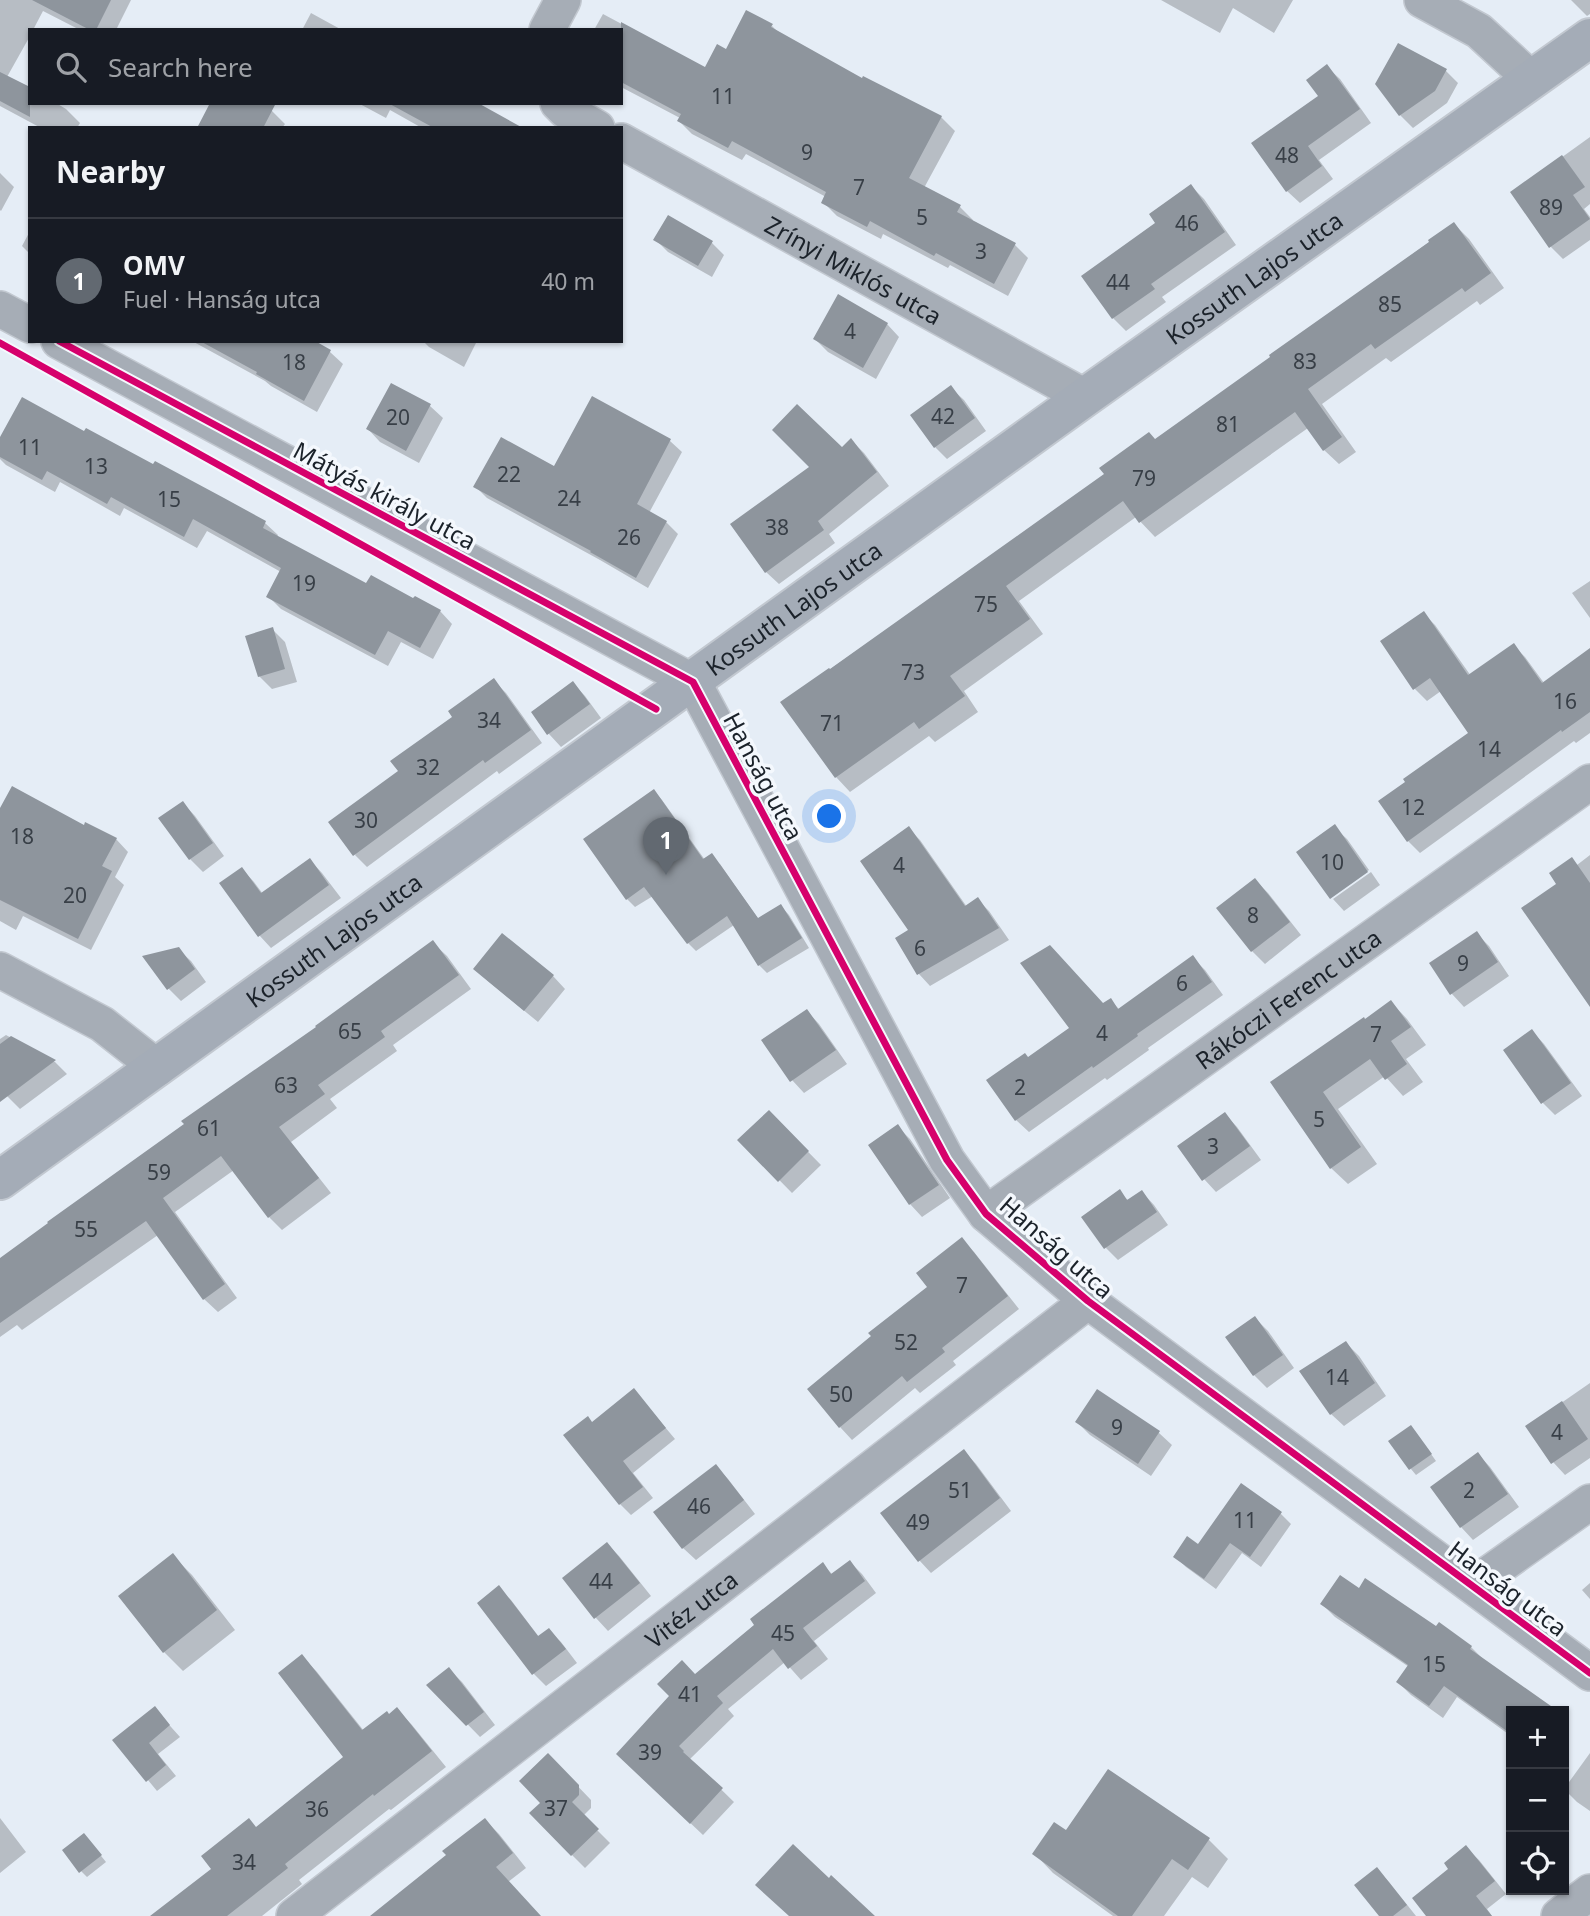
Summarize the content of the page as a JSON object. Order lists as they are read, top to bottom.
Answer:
{
  "streets": {
    "main road": ["Kossuth Lajos utca"],
    "street": [
      "Zrínyi Miklós utca",
      "Mátyás király utca",
      "Hanság utca",
      "Rákóczi Ferenc utca",
      "Vitéz utca"
    ]
  },
  "crossings": [
    ["Zrínyi Miklós utca", "Kossuth Lajos utca"],
    ["Kossuth Lajos utca", "Mátyás király utca"],
    ["Kossuth Lajos utca", "Hanság utca"],
    ["Mátyás király utca", "Hanság utca"],
    ["Hanság utca", "Rákóczi Ferenc utca"],
    ["Hanság utca", "Vitéz utca"]
  ],
  "house_numbers": [
    "11",
    "9",
    "48",
    "7",
    "89",
    "5",
    "46",
    "3",
    "44",
    "85",
    "4",
    "83",
    "18",
    "42",
    "20",
    "81",
    "11",
    "13",
    "22",
    "79",
    "24",
    "15",
    "38",
    "26",
    "19",
    "75",
    "73",
    "16",
    "34",
    "71",
    "14",
    "32",
    "12",
    "30",
    "18",
    "10",
    "4",
    "20",
    "8",
    "6",
    "9",
    "6",
    "65",
    "4",
    "7",
    "63",
    "2",
    "5",
    "61",
    "3",
    "59",
    "55",
    "7",
    "52",
    "14",
    "50",
    "9",
    "4",
    "51",
    "2",
    "46",
    "11",
    "49",
    "44",
    "45",
    "15",
    "41",
    "39",
    "37",
    "36",
    "34"
  ],
  "page": {
    "search": "Search here",
    "heading": "Nearby",
    "list": [
      {
        "mark": "1",
        "name": "OMV",
        "note": "Fuel · Hanság utca",
        "value": "40 m"
      }
    ],
    "pins": "1",
    "map_buttons": ["+", "−"]
  }
}
